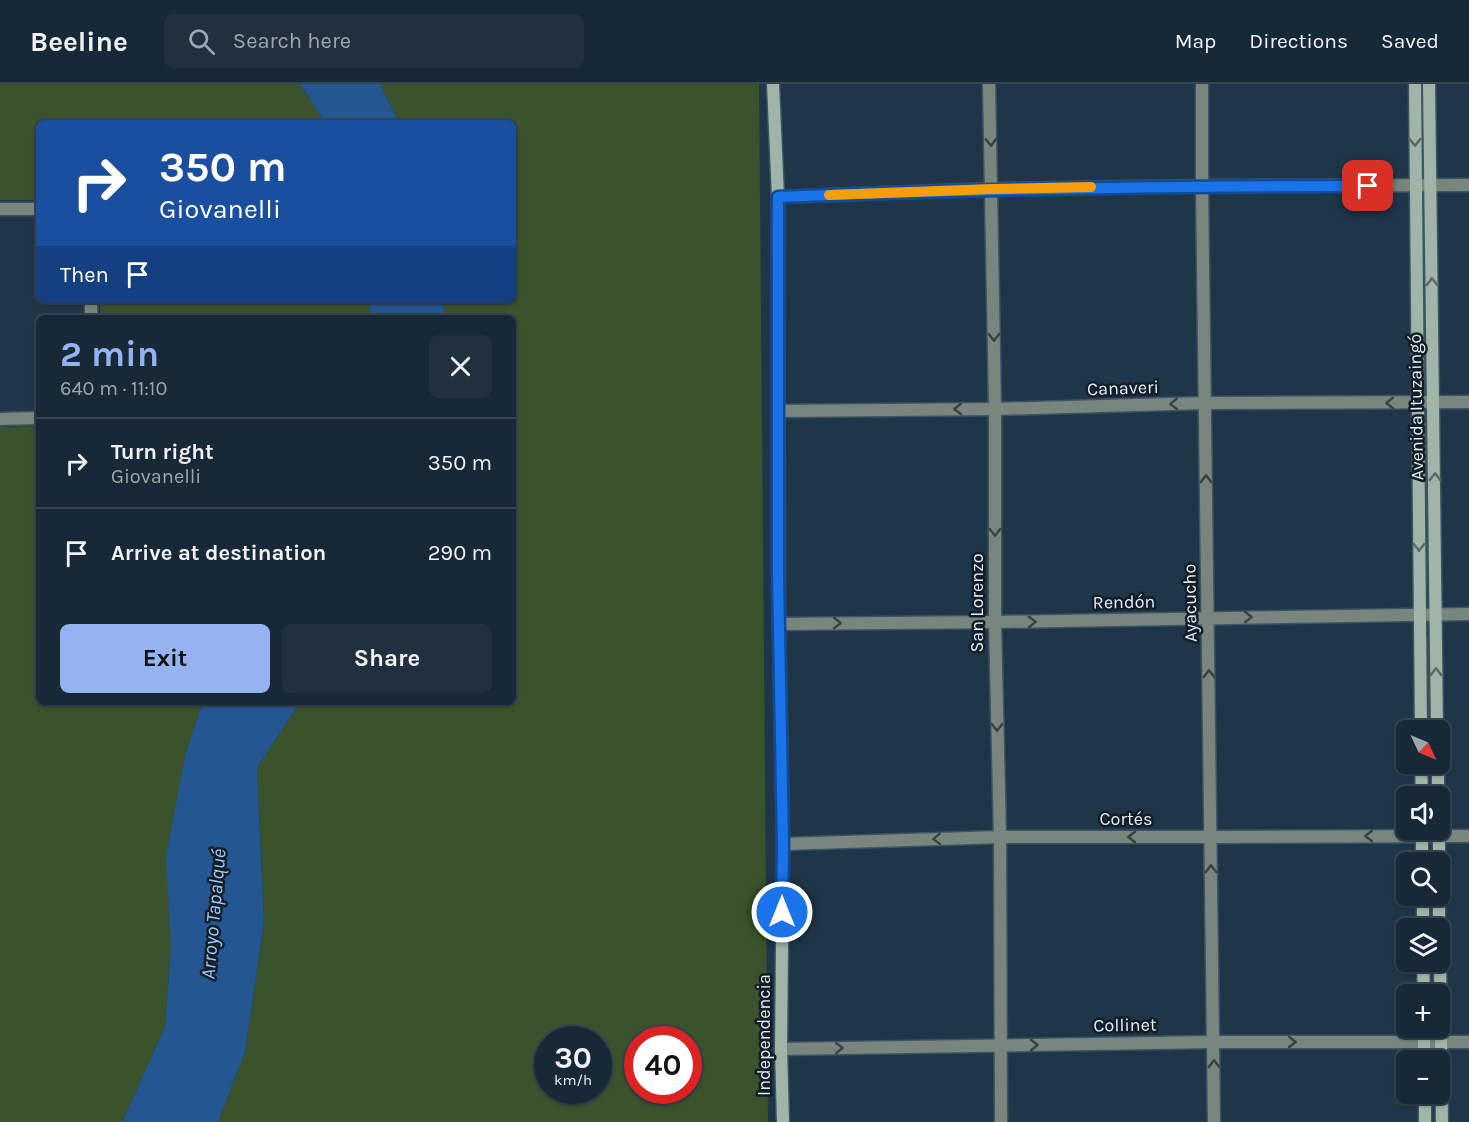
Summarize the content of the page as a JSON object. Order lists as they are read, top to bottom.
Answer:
{
  "streets": {
    "main road": ["Avenida Ituzaingó", "Independencia"],
    "street": [
      "Canaveri",
      "Rendón",
      "San Lorenzo",
      "Ayacucho",
      "Cortés",
      "Collinet"
    ]
  },
  "crossings": [
    ["Canaveri", "Avenida Ituzaingó"],
    ["Canaveri", "San Lorenzo"],
    ["Canaveri", "Ayacucho"],
    ["Canaveri", "Independencia"],
    ["Avenida Ituzaingó", "Rendón"],
    ["Rendón", "San Lorenzo"],
    ["Rendón", "Ayacucho"],
    ["Rendón", "Independencia"],
    ["San Lorenzo", "Cortés"],
    ["San Lorenzo", "Collinet"],
    ["Ayacucho", "Cortés"],
    ["Ayacucho", "Collinet"],
    ["Cortés", "Independencia"],
    ["Collinet", "Independencia"]
  ],
  "one_way": [
    "Canaveri",
    "Rendón",
    "San Lorenzo",
    "Ayacucho",
    "Cortés",
    "Collinet"
  ],
  "water": ["Arroyo Tapalqué"],
  "north": "bottom right",
  "page": {
    "header": "Beeline",
    "search": "Search here",
    "nav": ["Map", "Directions", "Saved"],
    "turn": ["350 m", "Giovanelli"],
    "then": "Then",
    "heading": ["2 min", "640 m · 11:10"],
    "list": [
      {
        "name": "Turn right",
        "note": "Giovanelli",
        "value": "350 m"
      },
      {
        "name": "Arrive at destination",
        "value": "290 m"
      }
    ],
    "buttons": ["Exit", "Share"],
    "map_buttons": ["+", "−"],
    "speed": "30 km/h",
    "limit": "40"
  }
}
